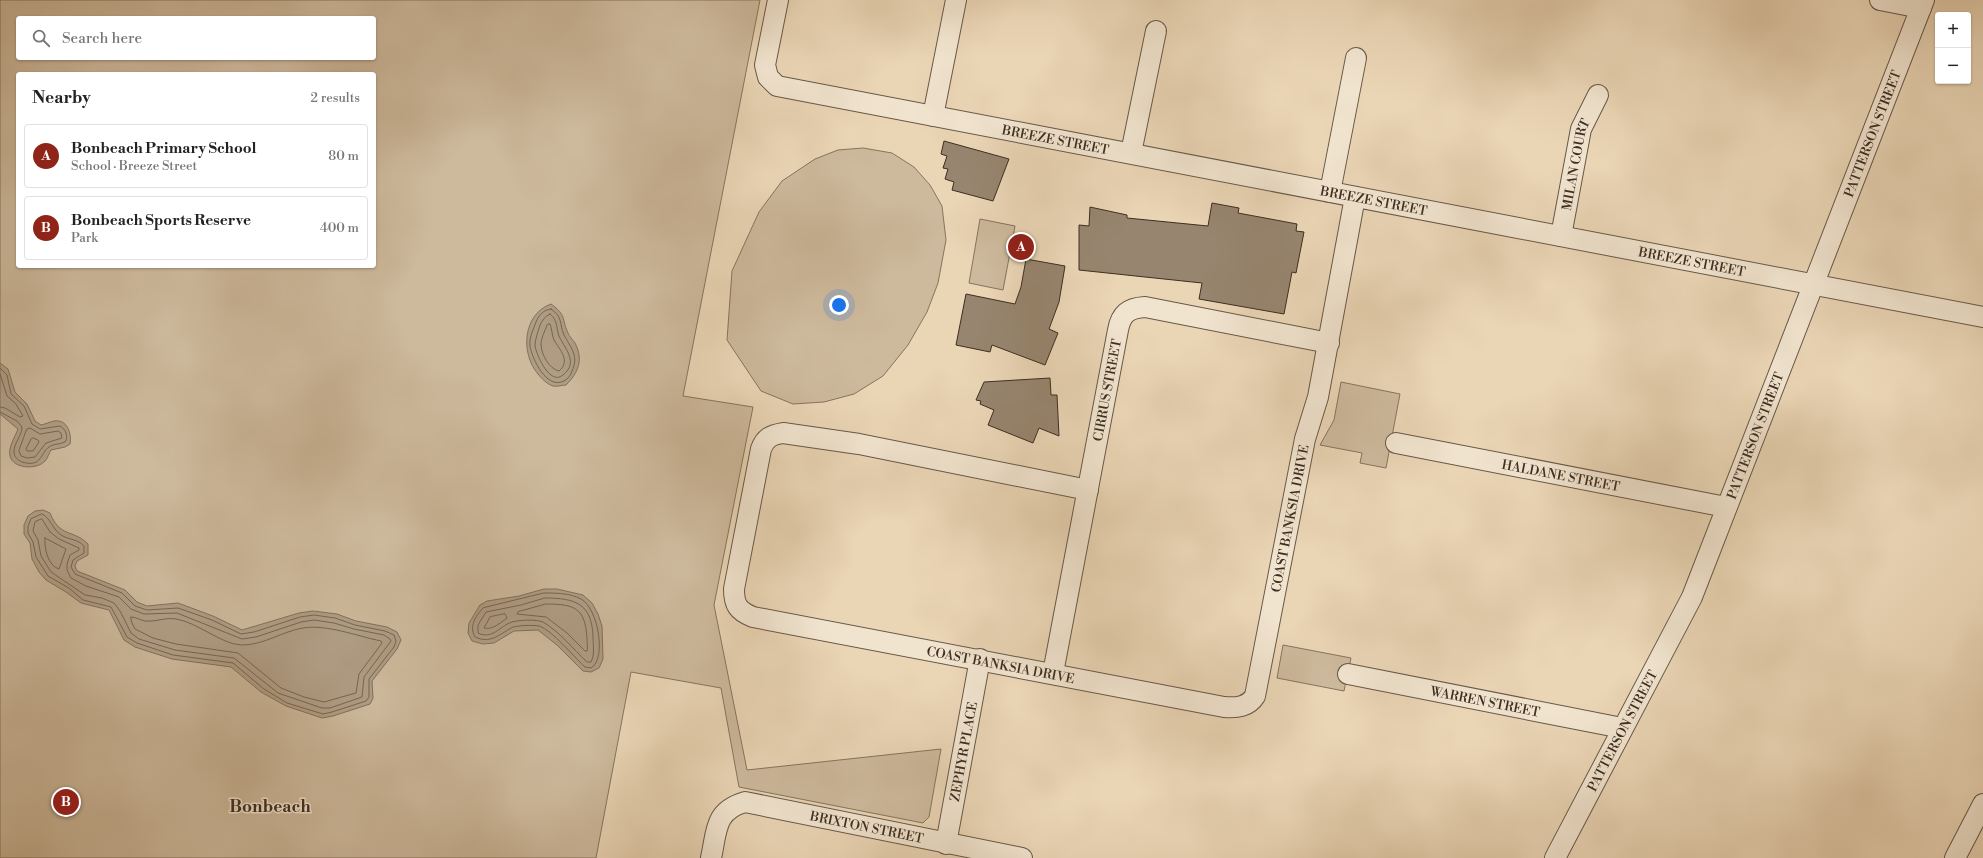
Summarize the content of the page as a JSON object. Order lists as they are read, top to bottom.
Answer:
{
  "streets": {
    "street": [
      "PATTERSON STREET",
      "BREEZE STREET",
      "MILAN COURT",
      "CIRRUS STREET",
      "HALDANE STREET",
      "COAST BANKSIA DRIVE",
      "WARREN STREET",
      "ZEPHYR PLACE",
      "BRIXTON STREET"
    ]
  },
  "crossings": [
    ["PATTERSON STREET", "BREEZE STREET"],
    ["PATTERSON STREET", "HALDANE STREET"],
    ["PATTERSON STREET", "WARREN STREET"],
    ["BREEZE STREET", "MILAN COURT"],
    ["BREEZE STREET", "COAST BANKSIA DRIVE"],
    ["CIRRUS STREET", "COAST BANKSIA DRIVE"],
    ["COAST BANKSIA DRIVE", "ZEPHYR PLACE"],
    ["ZEPHYR PLACE", "BRIXTON STREET"]
  ],
  "districts": ["Bonbeach"],
  "page": {
    "map_buttons": ["+", "−"],
    "search": "Search here",
    "heading": ["Nearby", "2 results"],
    "list": [
      {
        "mark": "A",
        "name": "Bonbeach Primary School",
        "note": "School · Breeze Street",
        "value": "80 m"
      },
      {
        "mark": "B",
        "name": "Bonbeach Sports Reserve",
        "note": "Park",
        "value": "400 m"
      }
    ],
    "pins": ["A", "B"]
  }
}
